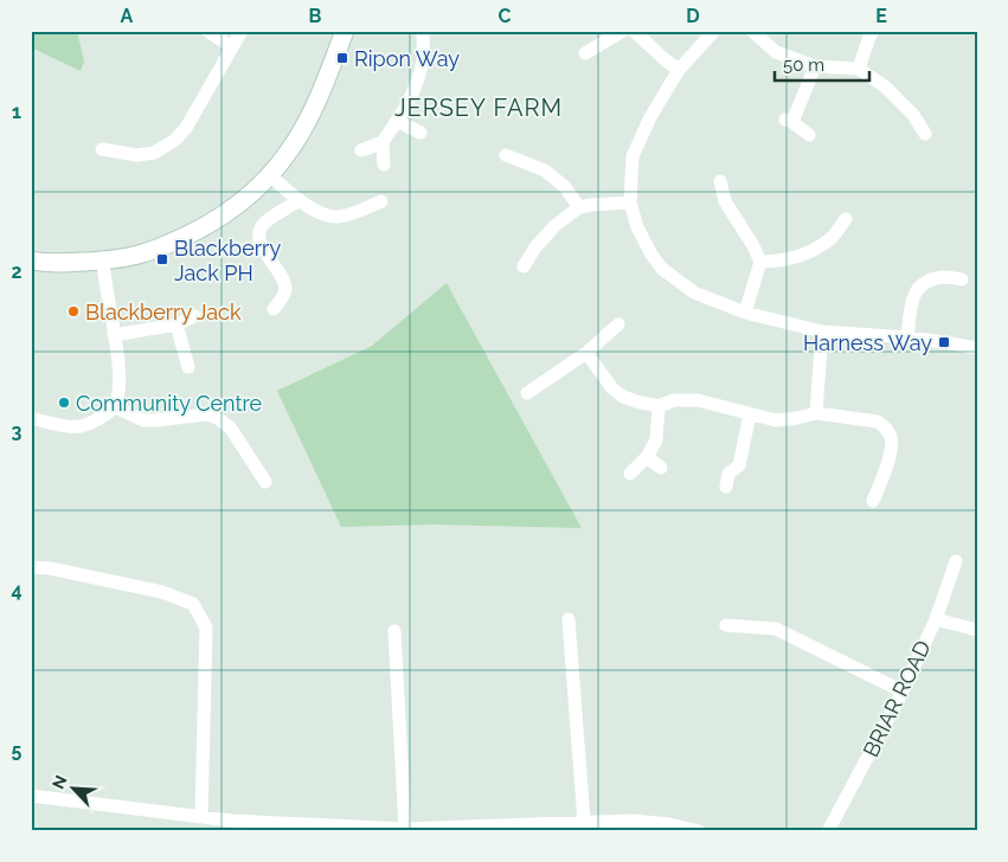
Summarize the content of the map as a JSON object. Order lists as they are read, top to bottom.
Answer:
{
  "streets": {
    "street": ["BRIAR ROAD"]
  },
  "districts": ["JERSEY FARM"],
  "places": {
    "transit": ["Ripon Way", "Blackberry Jack PH", "Harness Way"],
    "other": ["Blackberry Jack", "Community Centre"]
  },
  "scale_bar": "50 m",
  "north": "top left",
  "grid": {
    "columns": [
      "A",
      "B",
      "C",
      "D",
      "E"
    ],
    "rows": [
      "1",
      "2",
      "3",
      "4",
      "5"
    ]
  }
}
